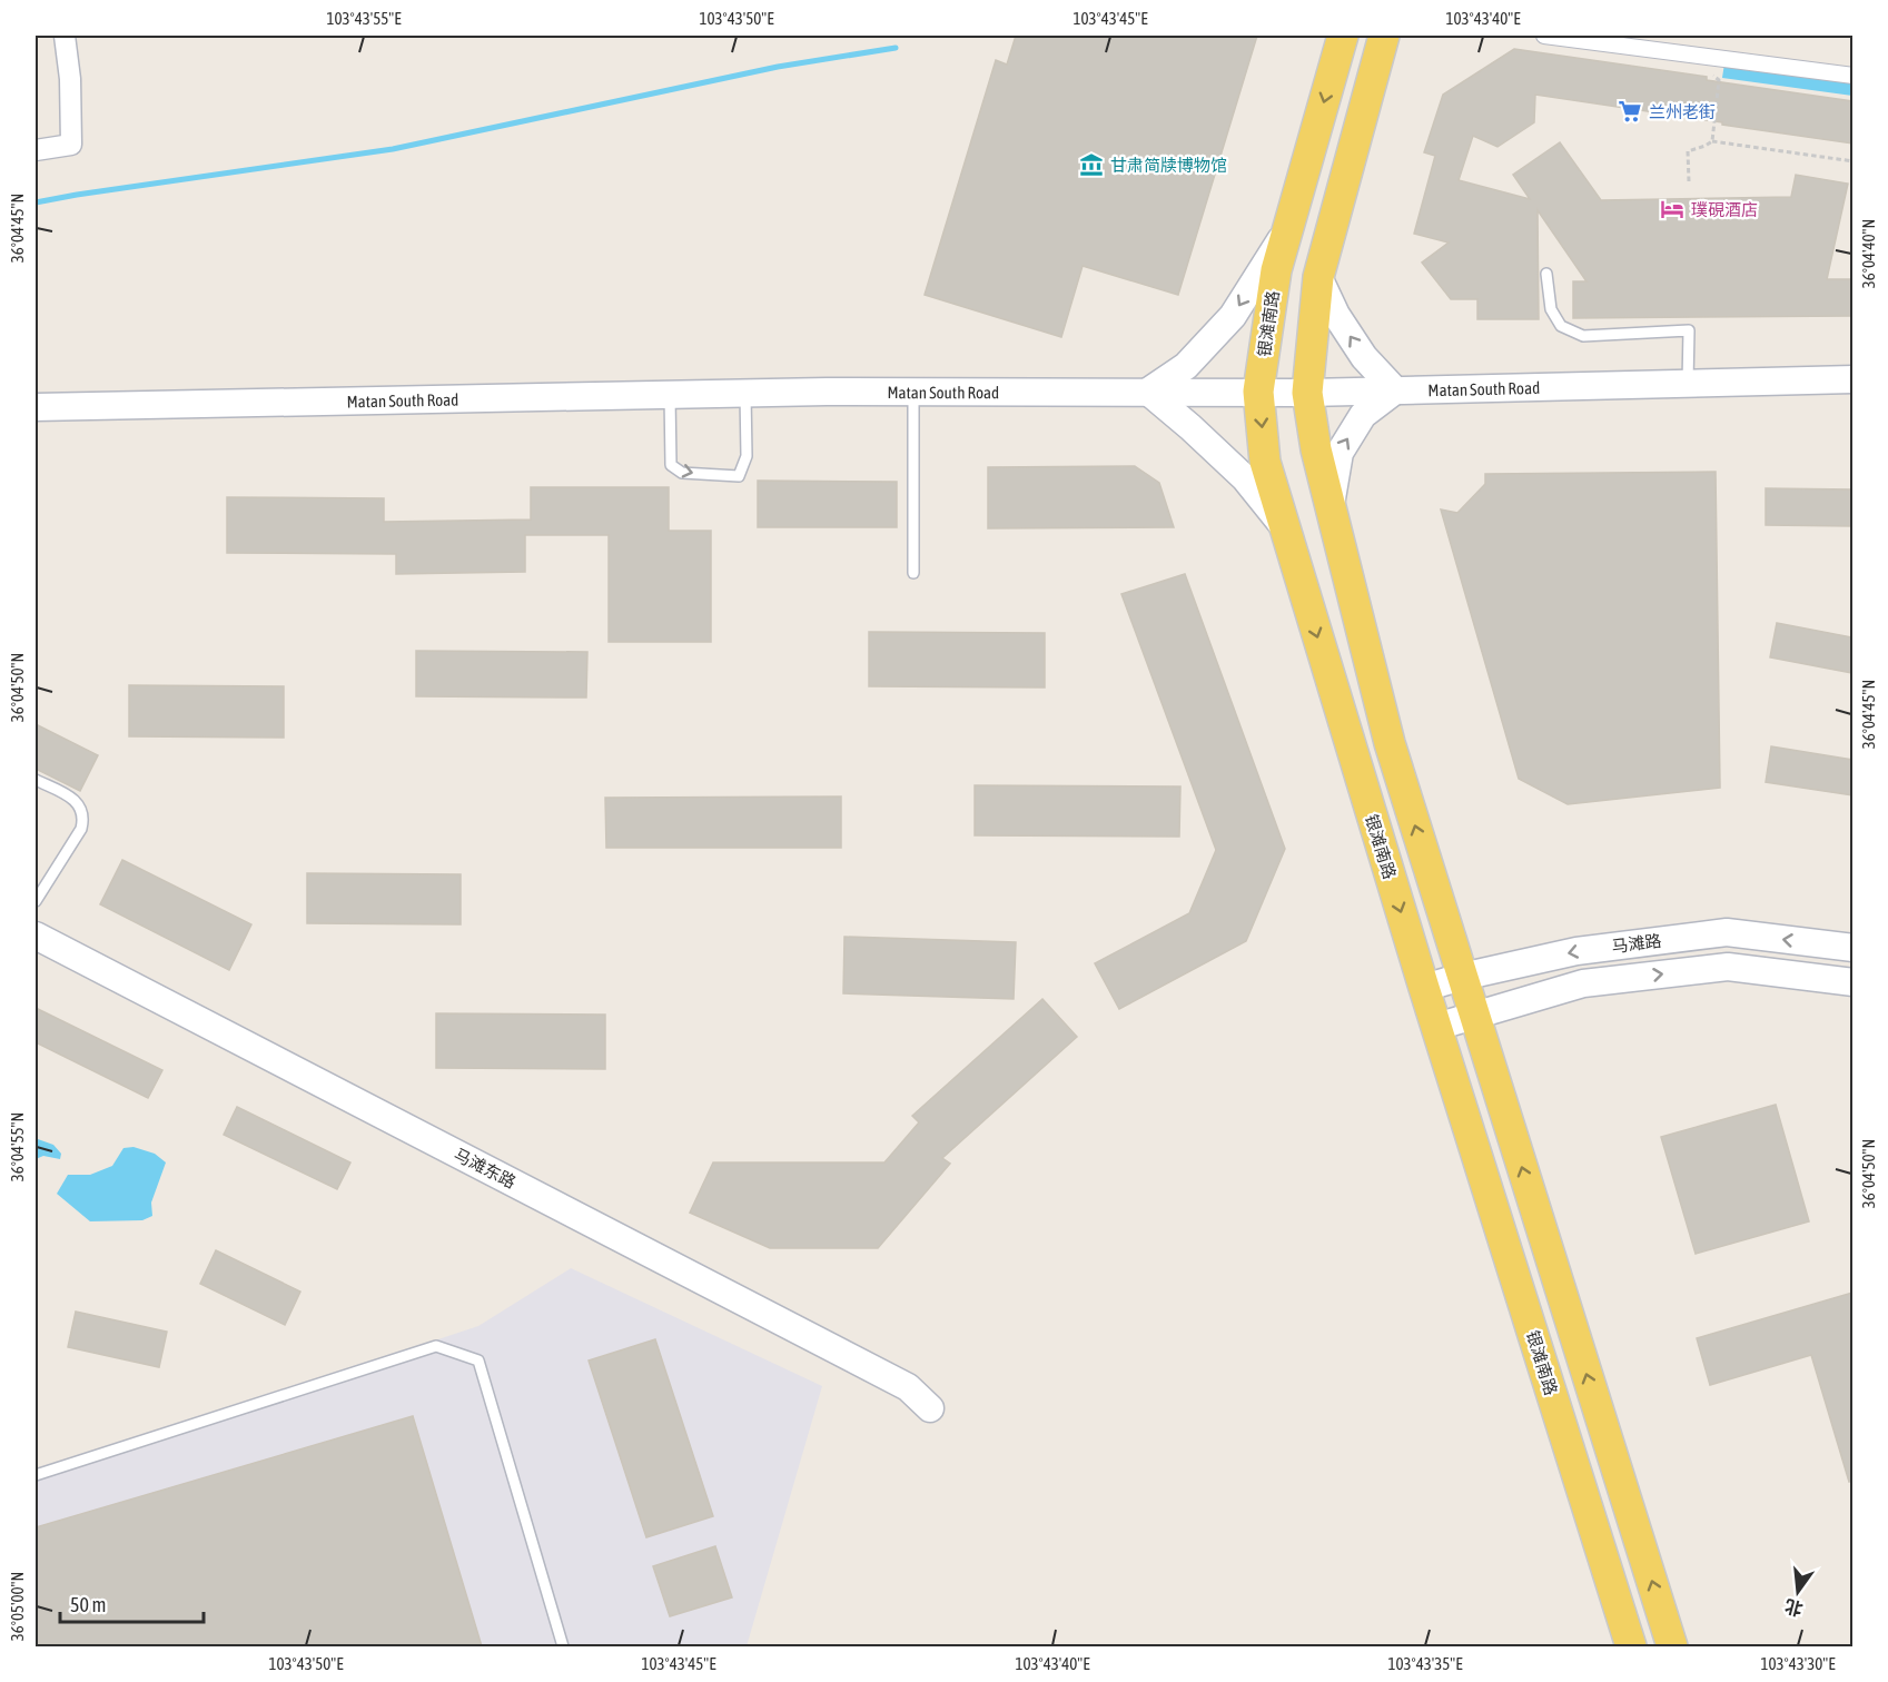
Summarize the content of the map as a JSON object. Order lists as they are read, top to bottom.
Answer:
{
  "streets": {
    "main road": [
      "银滩南路",
      "Matan South Road",
      "马滩路",
      "马滩东路"
    ]
  },
  "crossings": [
    ["银滩南路", "Matan South Road"],
    ["银滩南路", "马滩路"]
  ],
  "places": {
    "supermarket": ["兰州老街"],
    "museum": ["甘肃简牍博物馆"],
    "hotel": ["璞硯酒店"]
  },
  "scale_bar": "50 m",
  "north": "bottom",
  "coordinates": [
    "103°43'55\"E",
    "103°43'50\"E",
    "103°43'45\"E",
    "103°43'40\"E",
    "36°04'45\"N",
    "36°04'40\"N",
    "36°04'50\"N",
    "36°04'55\"N",
    "36°05'00\"N",
    "103°43'35\"E",
    "103°43'30\"E"
  ]
}
